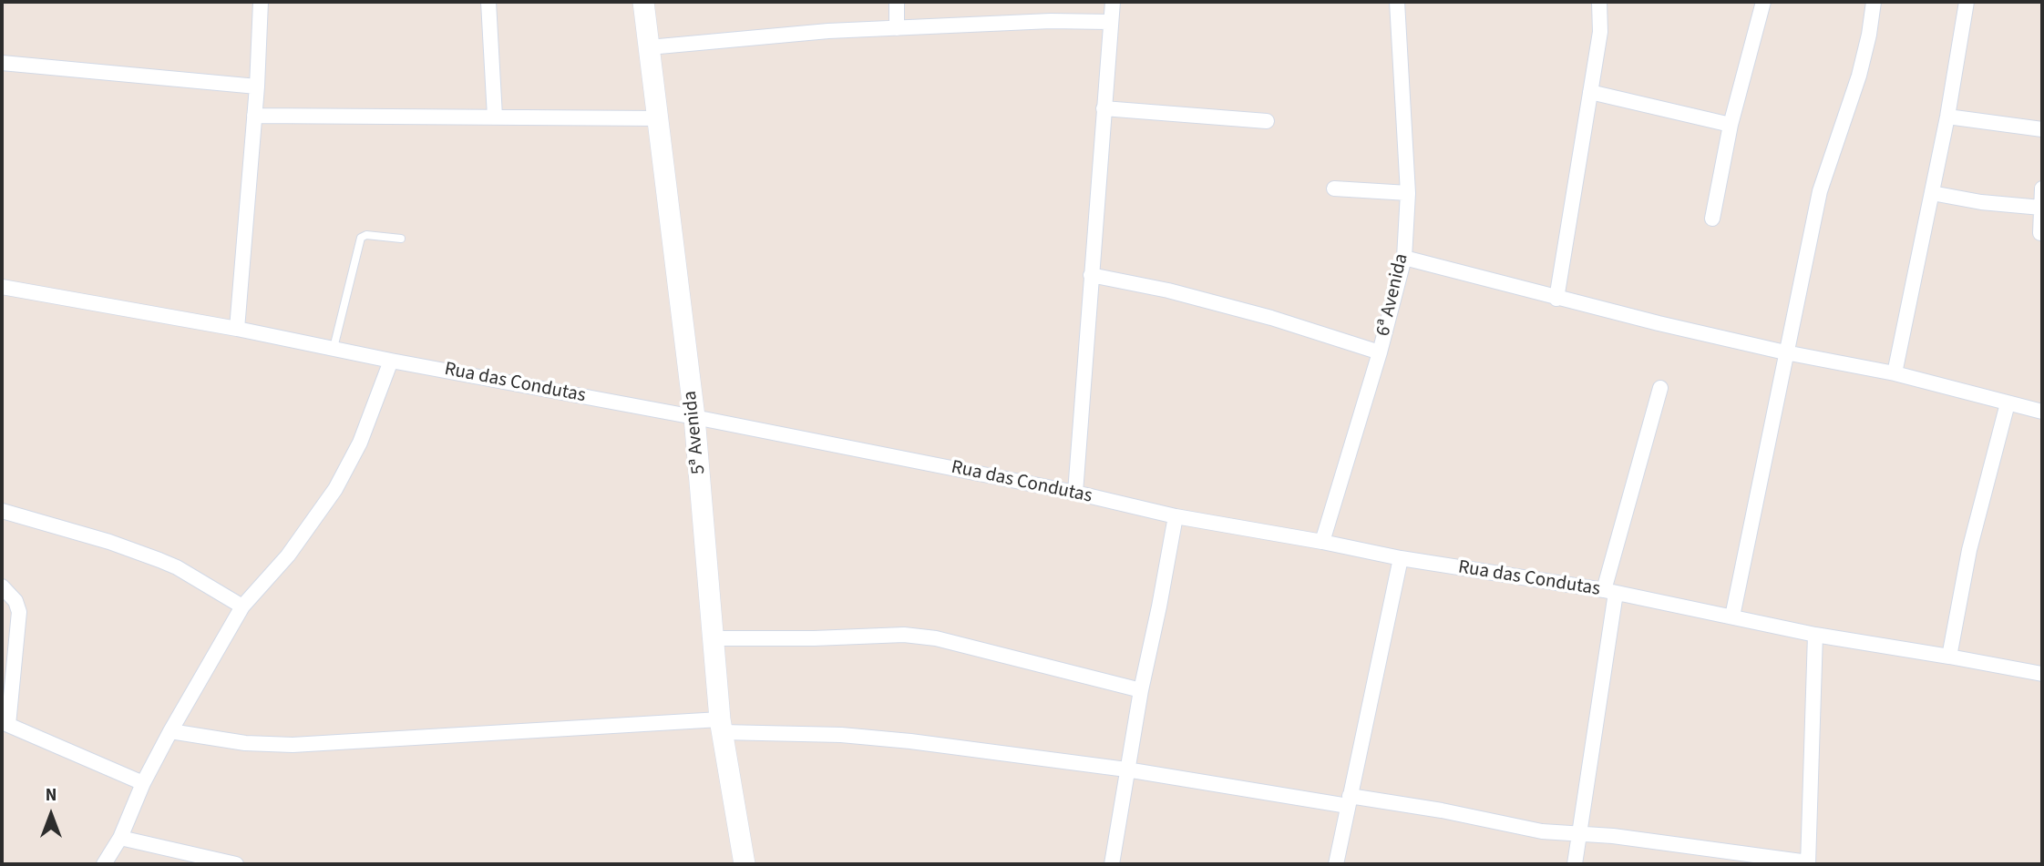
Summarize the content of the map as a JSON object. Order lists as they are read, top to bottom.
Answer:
{
  "streets": {
    "street": ["6ª Avenida", "Rua das Condutas", "5ª Avenida"]
  },
  "crossings": [
    ["6ª Avenida", "Rua das Condutas"],
    ["Rua das Condutas", "5ª Avenida"]
  ],
  "north": "top"
}
